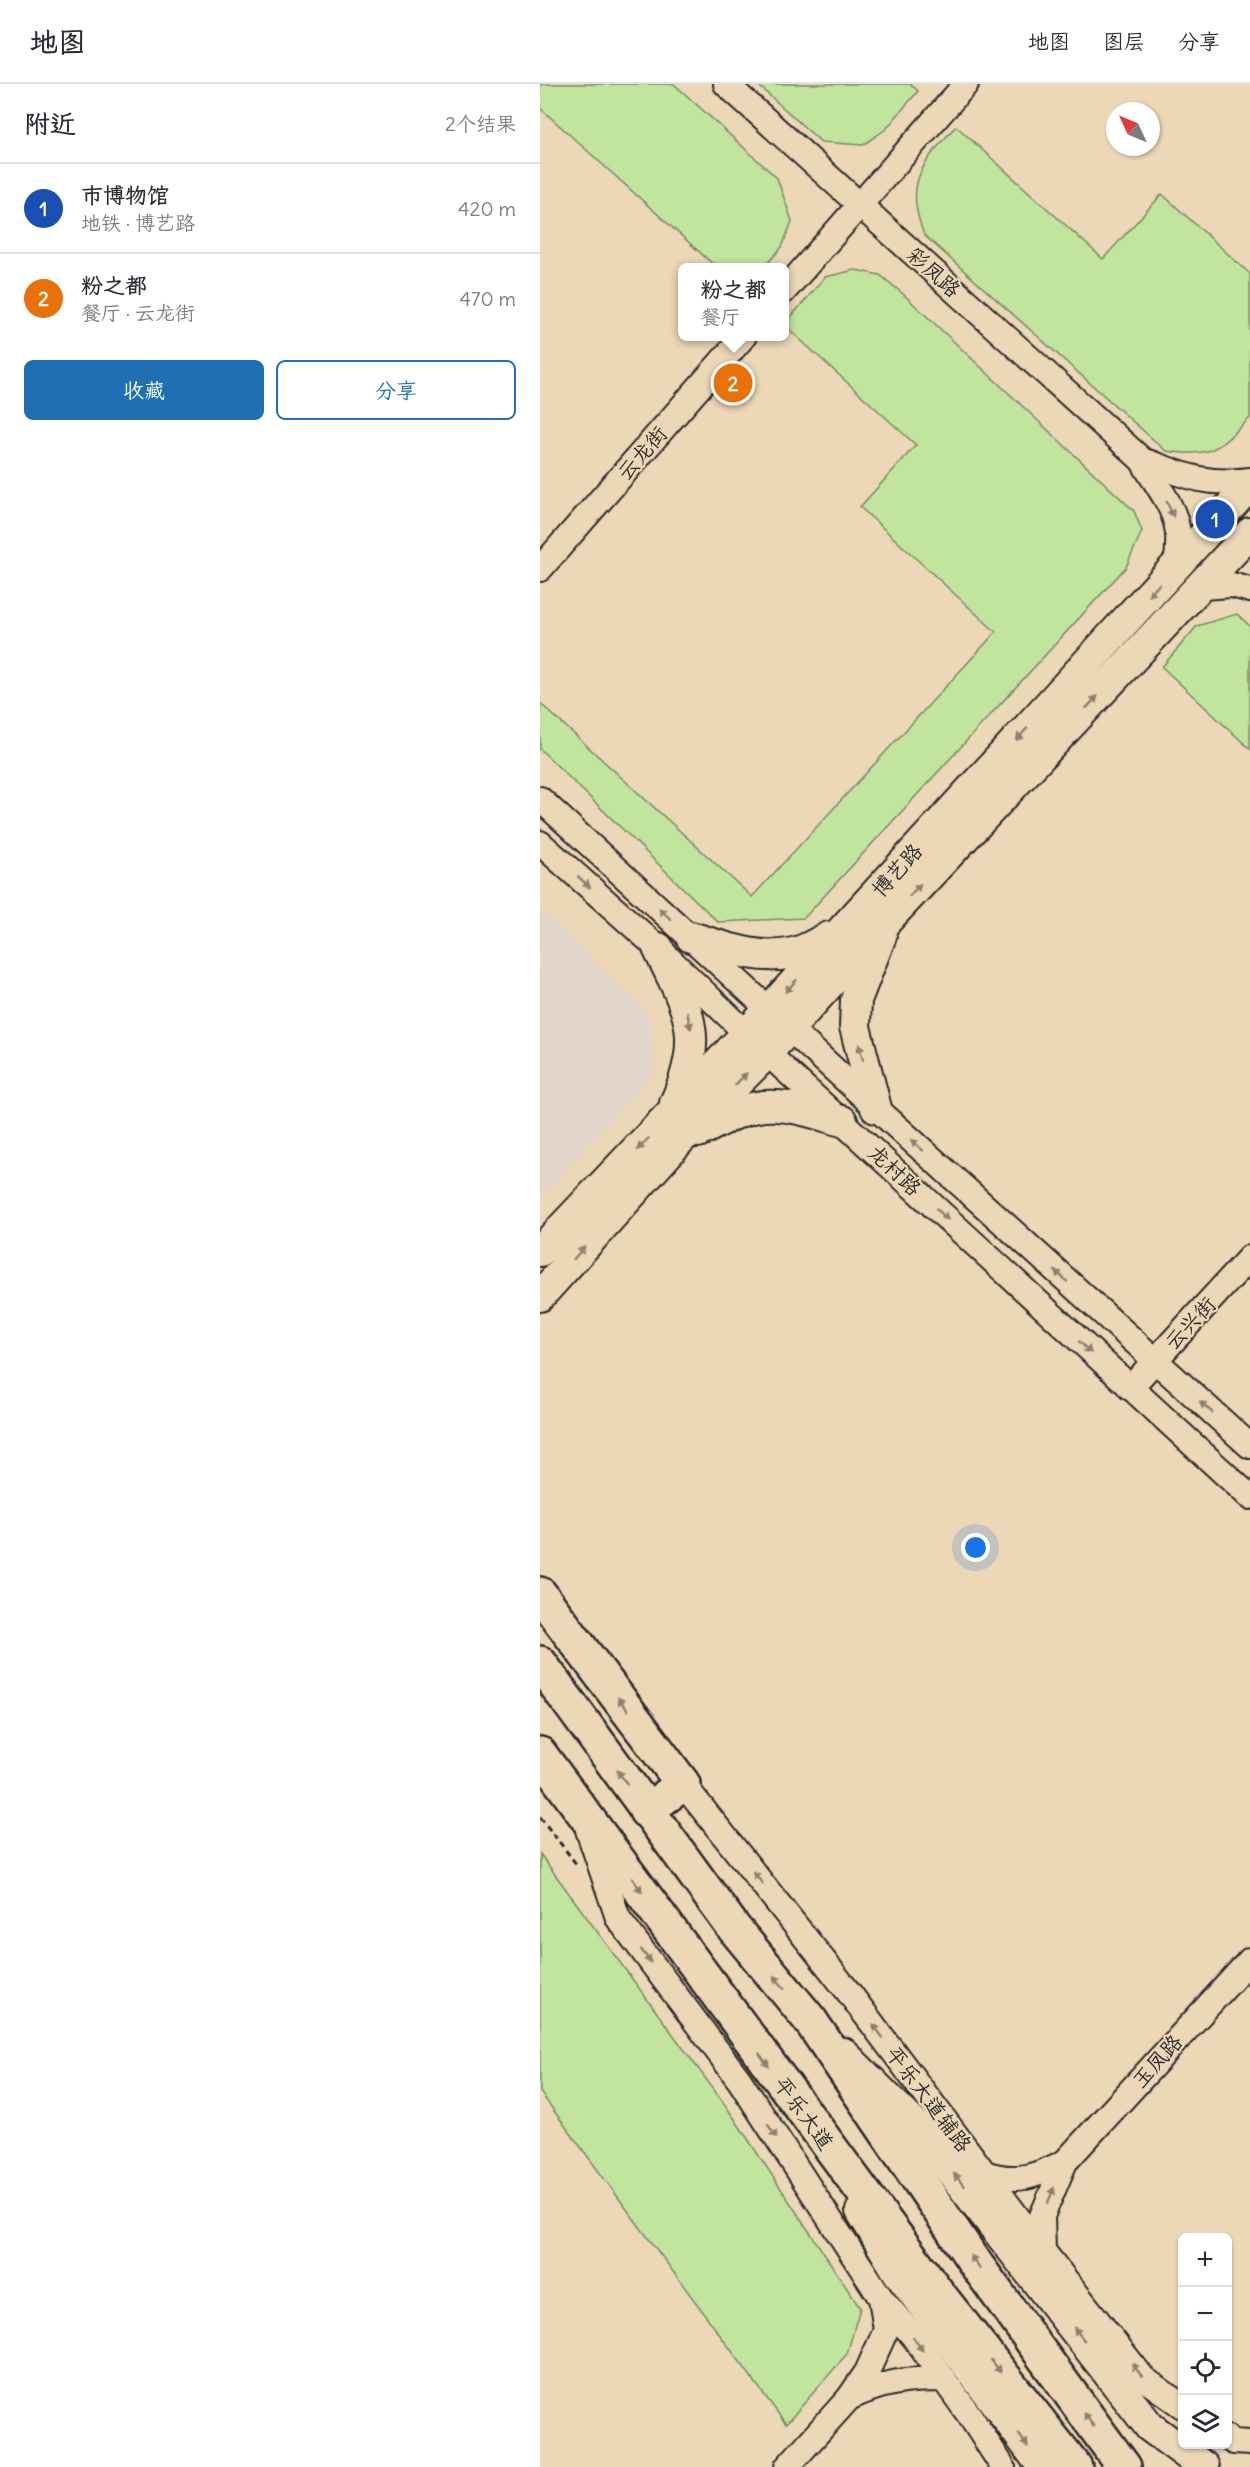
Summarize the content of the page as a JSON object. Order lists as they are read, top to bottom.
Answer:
{
  "streets": {
    "highway": ["平乐大道"],
    "main road": ["博艺路"],
    "street": [
      "彩凤路",
      "云龙街",
      "龙村路",
      "云兴街",
      "玉凤路",
      "平乐大道辅路"
    ]
  },
  "crossings": [
    ["博艺路", "龙村路"],
    ["龙村路", "云兴街"]
  ],
  "north": "top left",
  "page": {
    "header": "地图",
    "nav": ["地图", "图层", "分享"],
    "heading": ["附近", "2个结果"],
    "list": [
      {
        "mark": "1",
        "name": "市博物馆",
        "note": "地铁 · 博艺路",
        "value": "420 m"
      },
      {
        "mark": "2",
        "name": "粉之都",
        "note": "餐厅 · 云龙街",
        "value": "470 m"
      }
    ],
    "popup": ["粉之都", "餐厅"],
    "buttons": ["收藏", "分享"],
    "pins": ["2", "1"],
    "map_buttons": ["+", "−"]
  }
}
